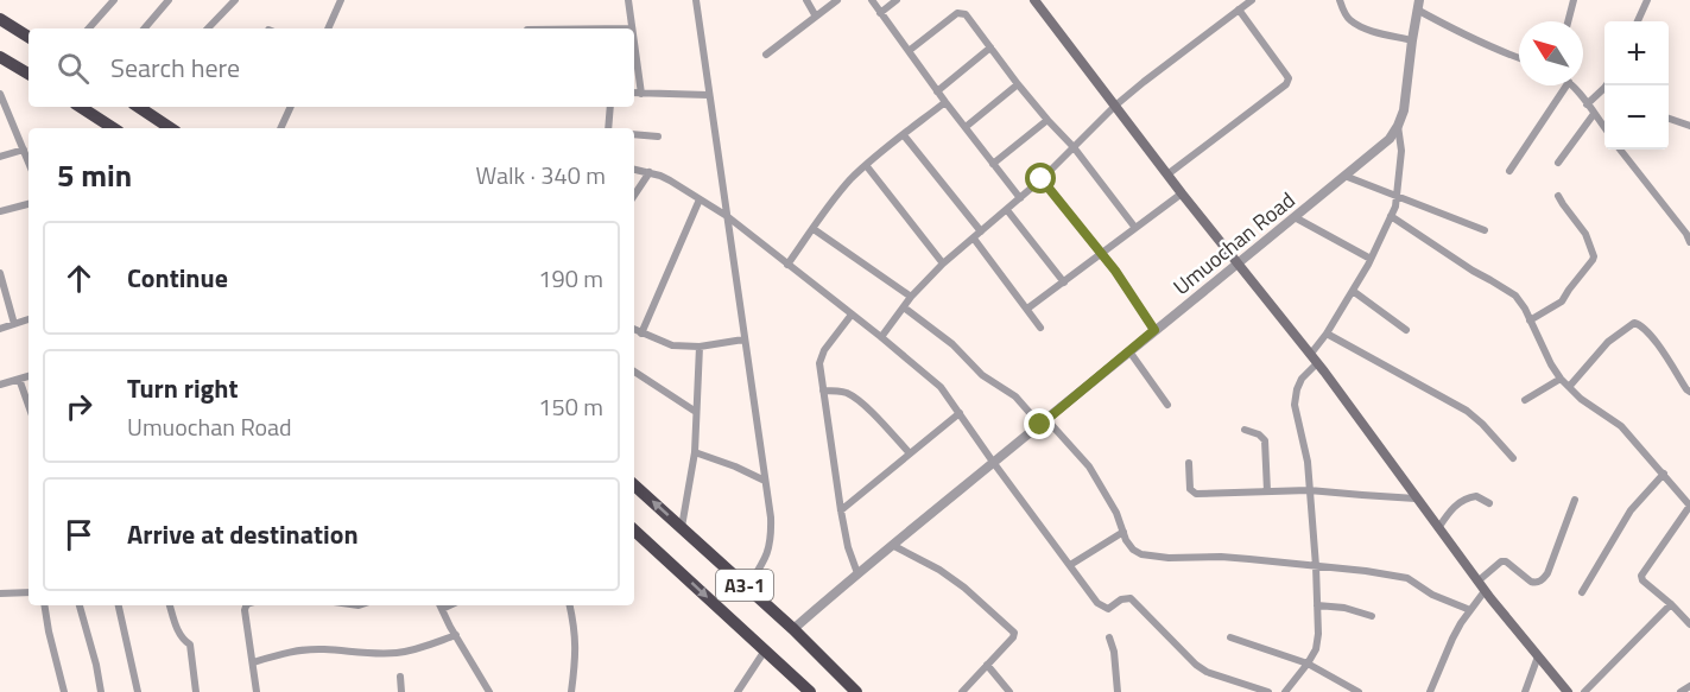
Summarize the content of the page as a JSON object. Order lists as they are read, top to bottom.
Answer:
{
  "streets": {
    "highway": ["A3-1"],
    "street": ["Umuochan Road"]
  },
  "crossings": [
    ["Umuochan Road", "A3-1"]
  ],
  "north": "top left",
  "page": {
    "map_buttons": ["+", "−"],
    "search": "Search here",
    "heading": ["5 min", "Walk · 340 m"],
    "list": [
      ["Continue", "190 m"],
      ["Turn right", "Umuochan Road", "150 m"],
      "Arrive at destination"
    ]
  }
}
